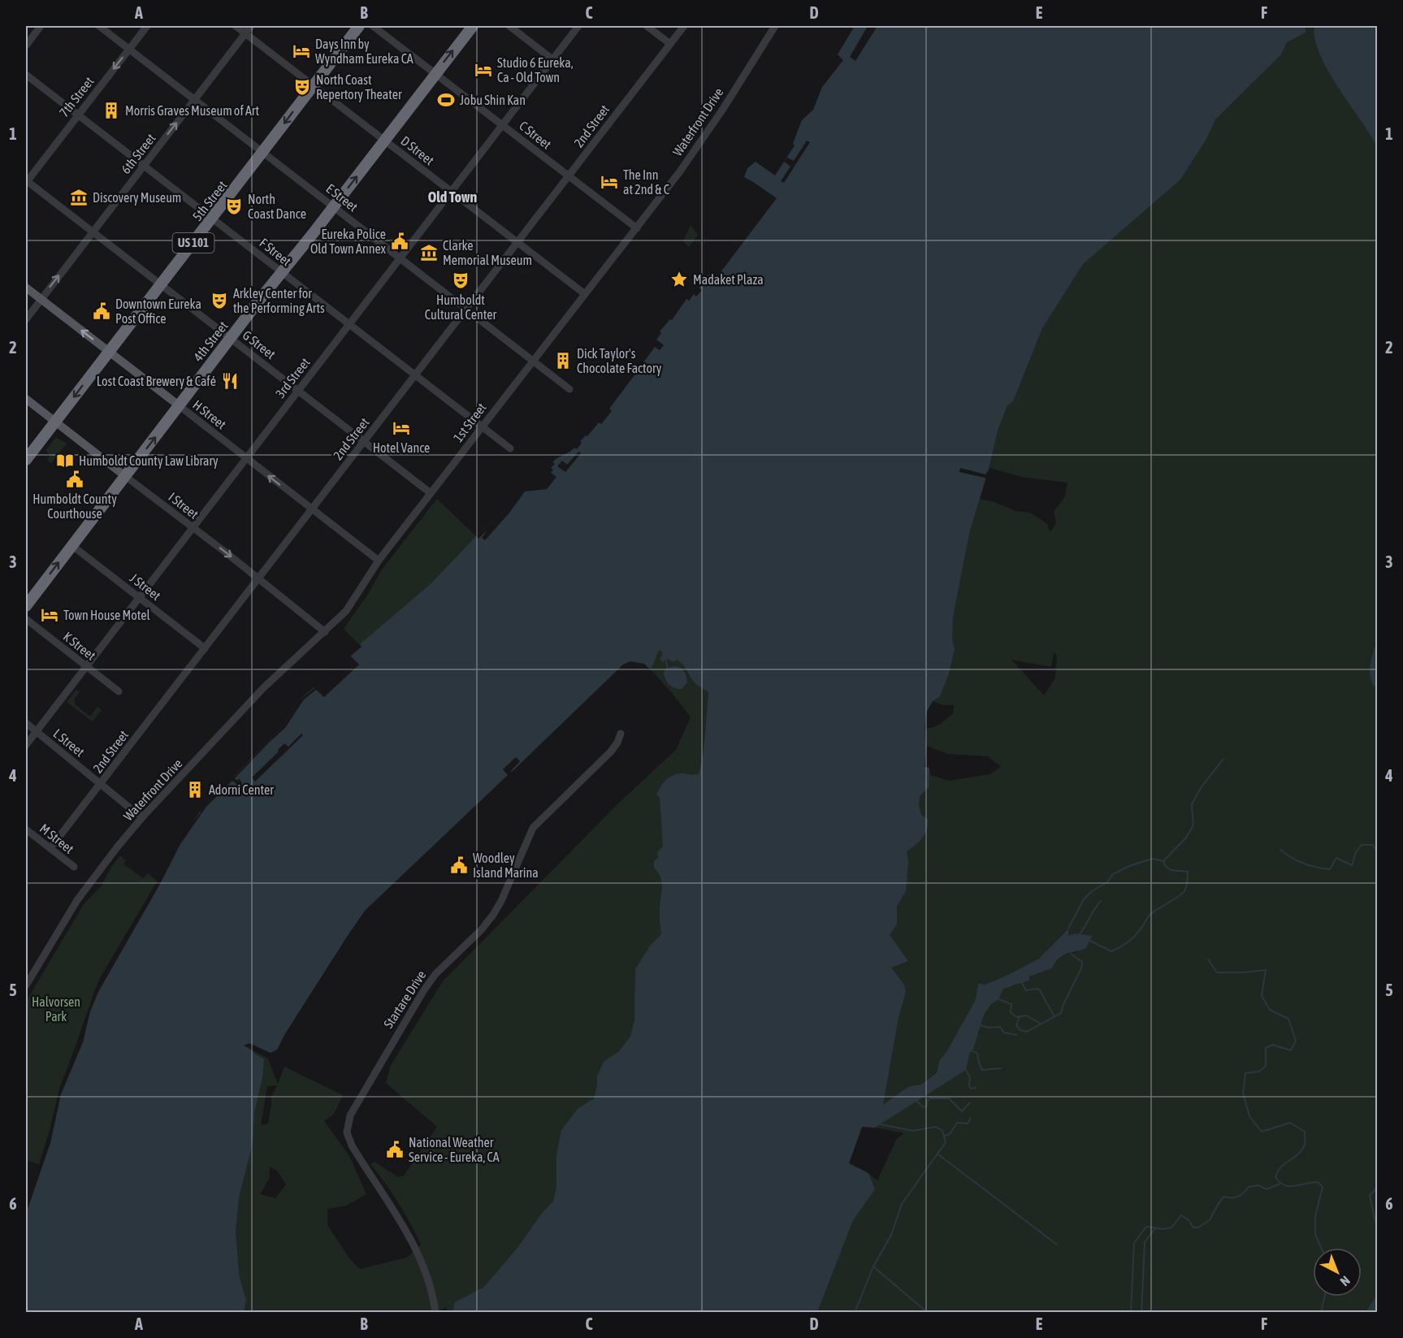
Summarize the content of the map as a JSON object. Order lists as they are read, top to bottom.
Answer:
{
  "streets": {
    "highway": ["5th Street", "US 101", "4th Street"],
    "main road": ["H Street", "I Street"],
    "street": [
      "7th Street",
      "Waterfront Drive",
      "2nd Street",
      "C Street",
      "D Street",
      "6th Street",
      "E Street",
      "F Street",
      "G Street",
      "3rd Street",
      "1st Street",
      "J Street",
      "K Street",
      "L Street",
      "M Street",
      "Startare Drive"
    ]
  },
  "crossings": [
    ["7th Street", "E Street"],
    ["7th Street", "F Street"],
    ["7th Street", "G Street"],
    ["Waterfront Drive", "C Street"],
    ["Waterfront Drive", "1st Street"],
    ["Waterfront Drive", "I Street"],
    ["Waterfront Drive", "L Street"],
    ["2nd Street", "C Street"],
    ["2nd Street", "D Street"],
    ["2nd Street", "E Street"],
    ["2nd Street", "F Street"],
    ["2nd Street", "G Street"],
    ["2nd Street", "H Street"],
    ["2nd Street", "I Street"],
    ["2nd Street", "J Street"],
    ["2nd Street", "L Street"],
    ["2nd Street", "M Street"],
    ["C Street", "4th Street"],
    ["C Street", "3rd Street"],
    ["C Street", "1st Street"],
    ["D Street", "6th Street"],
    ["D Street", "5th Street"],
    ["D Street", "4th Street"],
    ["D Street", "3rd Street"],
    ["D Street", "1st Street"],
    ["6th Street", "E Street"],
    ["6th Street", "F Street"],
    ["6th Street", "G Street"],
    ["6th Street", "H Street"],
    ["E Street", "5th Street"],
    ["E Street", "4th Street"],
    ["E Street", "3rd Street"],
    ["E Street", "1st Street"],
    ["5th Street", "F Street"],
    ["5th Street", "G Street"],
    ["5th Street", "H Street"],
    ["5th Street", "I Street"],
    ["F Street", "4th Street"],
    ["F Street", "3rd Street"],
    ["F Street", "1st Street"],
    ["4th Street", "G Street"],
    ["4th Street", "H Street"],
    ["4th Street", "I Street"],
    ["4th Street", "J Street"],
    ["G Street", "3rd Street"],
    ["G Street", "1st Street"],
    ["3rd Street", "H Street"],
    ["3rd Street", "I Street"],
    ["3rd Street", "J Street"],
    ["3rd Street", "K Street"],
    ["3rd Street", "L Street"],
    ["H Street", "1st Street"],
    ["1st Street", "I Street"]
  ],
  "one_way": [
    "7th Street",
    "6th Street",
    "4th Street",
    "H Street"
  ],
  "districts": ["Old Town"],
  "parks": ["Halvorsen Park"],
  "places": {
    "hotel": [
      "Days Inn by Wyndham Eureka CA",
      "Studio 6 Eureka, Ca - Old Town",
      "The Inn at 2nd & C",
      "Hotel Vance",
      "Town House Motel"
    ],
    "theatre": [
      "North Coast Repertory Theater",
      "North Coast Dance",
      "Humboldt Cultural Center",
      "Arkley Center for the Performing Arts"
    ],
    "sports": ["Jobu Shin Kan"],
    "building": ["Morris Graves Museum of Art", "Dick Taylor's Chocolate Factory", "Adorni Center"],
    "museum": ["Discovery Museum", "Clarke Memorial Museum"],
    "public building": [
      "Eureka Police Old Town Annex",
      "Downtown Eureka Post Office",
      "Humboldt County Courthouse",
      "Woodley Island Marina",
      "National Weather Service - Eureka, CA"
    ],
    "place": ["Madaket Plaza"],
    "restaurant": ["Lost Coast Brewery & Café"],
    "library": ["Humboldt County Law Library"]
  },
  "north": "bottom right",
  "grid": {
    "columns": [
      "A",
      "B",
      "C",
      "D",
      "E",
      "F"
    ],
    "rows": [
      "1",
      "2",
      "3",
      "4",
      "5",
      "6"
    ]
  }
}
